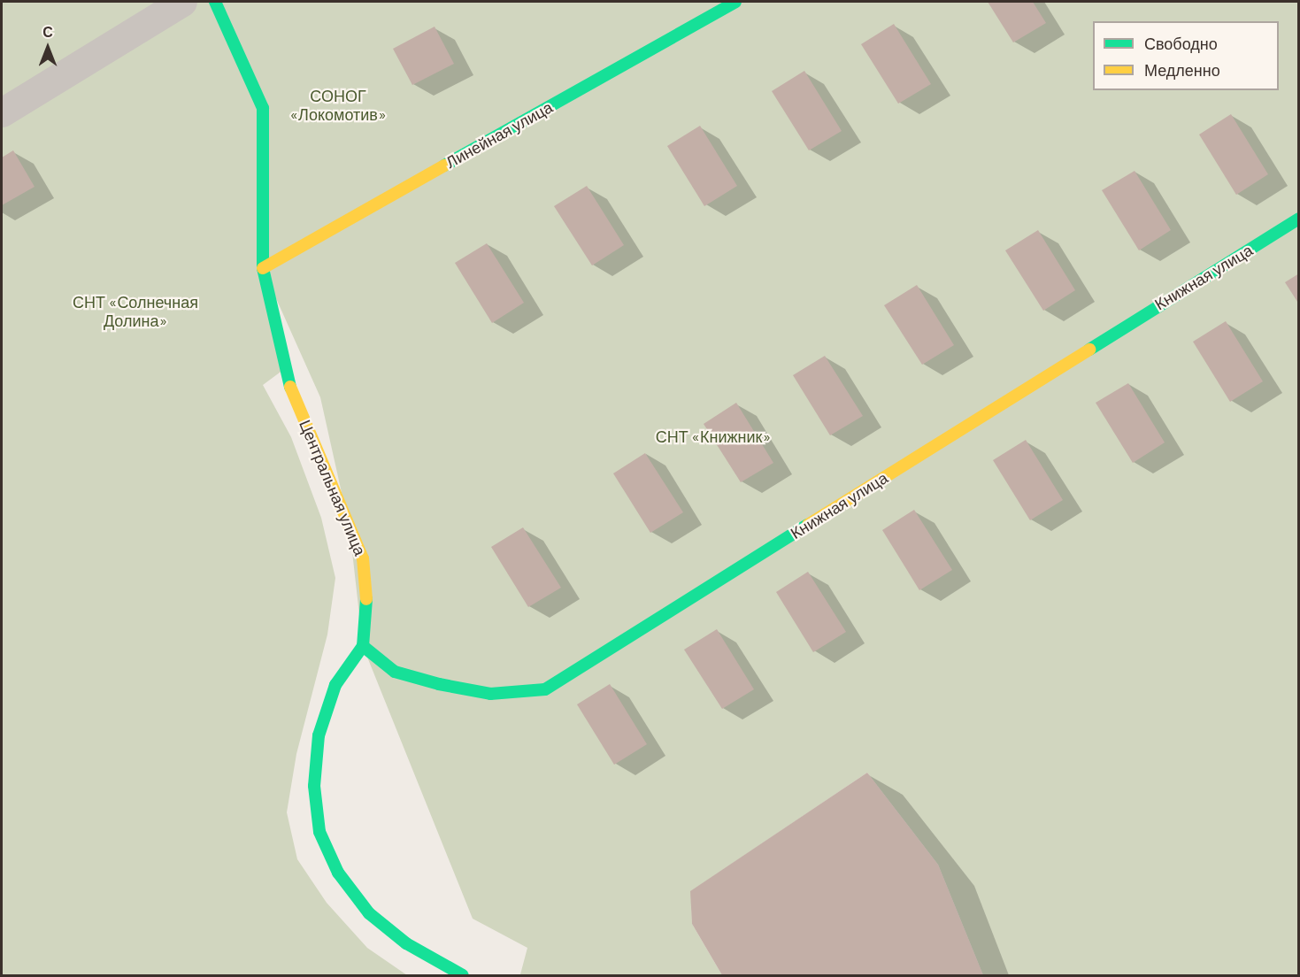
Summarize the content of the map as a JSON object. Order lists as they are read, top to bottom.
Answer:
{
  "streets": {
    "street": ["Линейная улица", "Книжная улица", "Центральная улица"]
  },
  "crossings": [
    ["Линейная улица", "Центральная улица"],
    ["Книжная улица", "Центральная улица"]
  ],
  "parks": ["СОНОГ «Локомотив»", "СНТ «Солнечная Долина»", "СНТ «Книжник»"],
  "legend": ["Свободно", "Медленно"],
  "north": "top"
}
